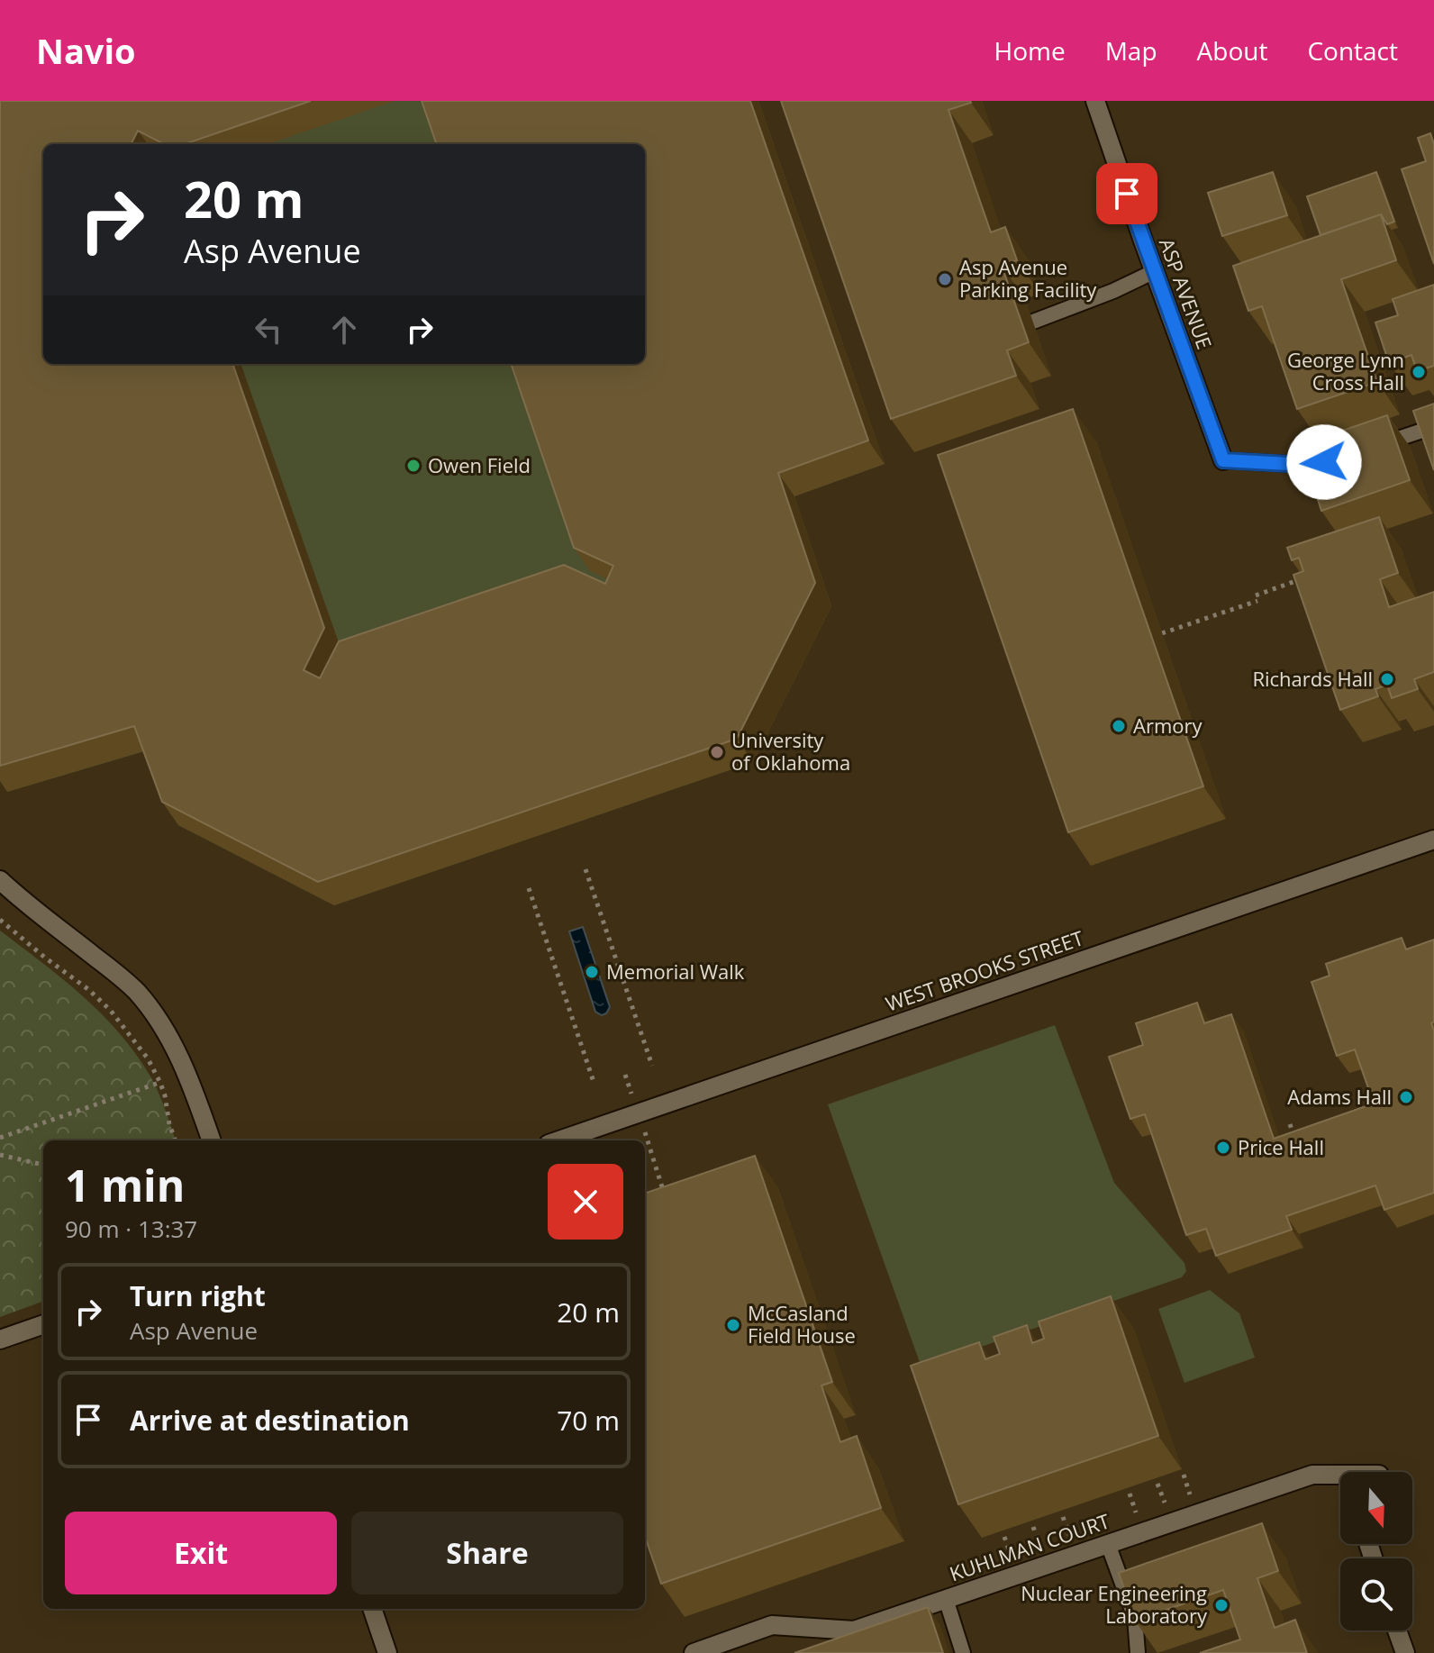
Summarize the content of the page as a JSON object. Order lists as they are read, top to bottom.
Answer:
{
  "streets": {
    "street": ["ASP AVENUE", "WEST BROOKS STREET", "KUHLMAN COURT"]
  },
  "places": [
    "Asp Avenue Parking Facility",
    "George Lynn Cross Hall",
    "Owen Field",
    "Richards Hall",
    "Armory",
    "University of Oklahoma",
    "Memorial Walk",
    "Adams Hall",
    "Price Hall",
    "McCasland Field House",
    "Nuclear Engineering Laboratory"
  ],
  "north": "bottom",
  "page": {
    "header": "Navio",
    "nav": [
      "Home",
      "Map",
      "About",
      "Contact"
    ],
    "turn": ["20 m", "Asp Avenue"],
    "heading": ["1 min", "90 m · 13:37"],
    "list": [
      {
        "name": "Turn right",
        "note": "Asp Avenue",
        "value": "20 m"
      },
      {
        "name": "Arrive at destination",
        "value": "70 m"
      }
    ],
    "buttons": ["Exit", "Share"]
  }
}
